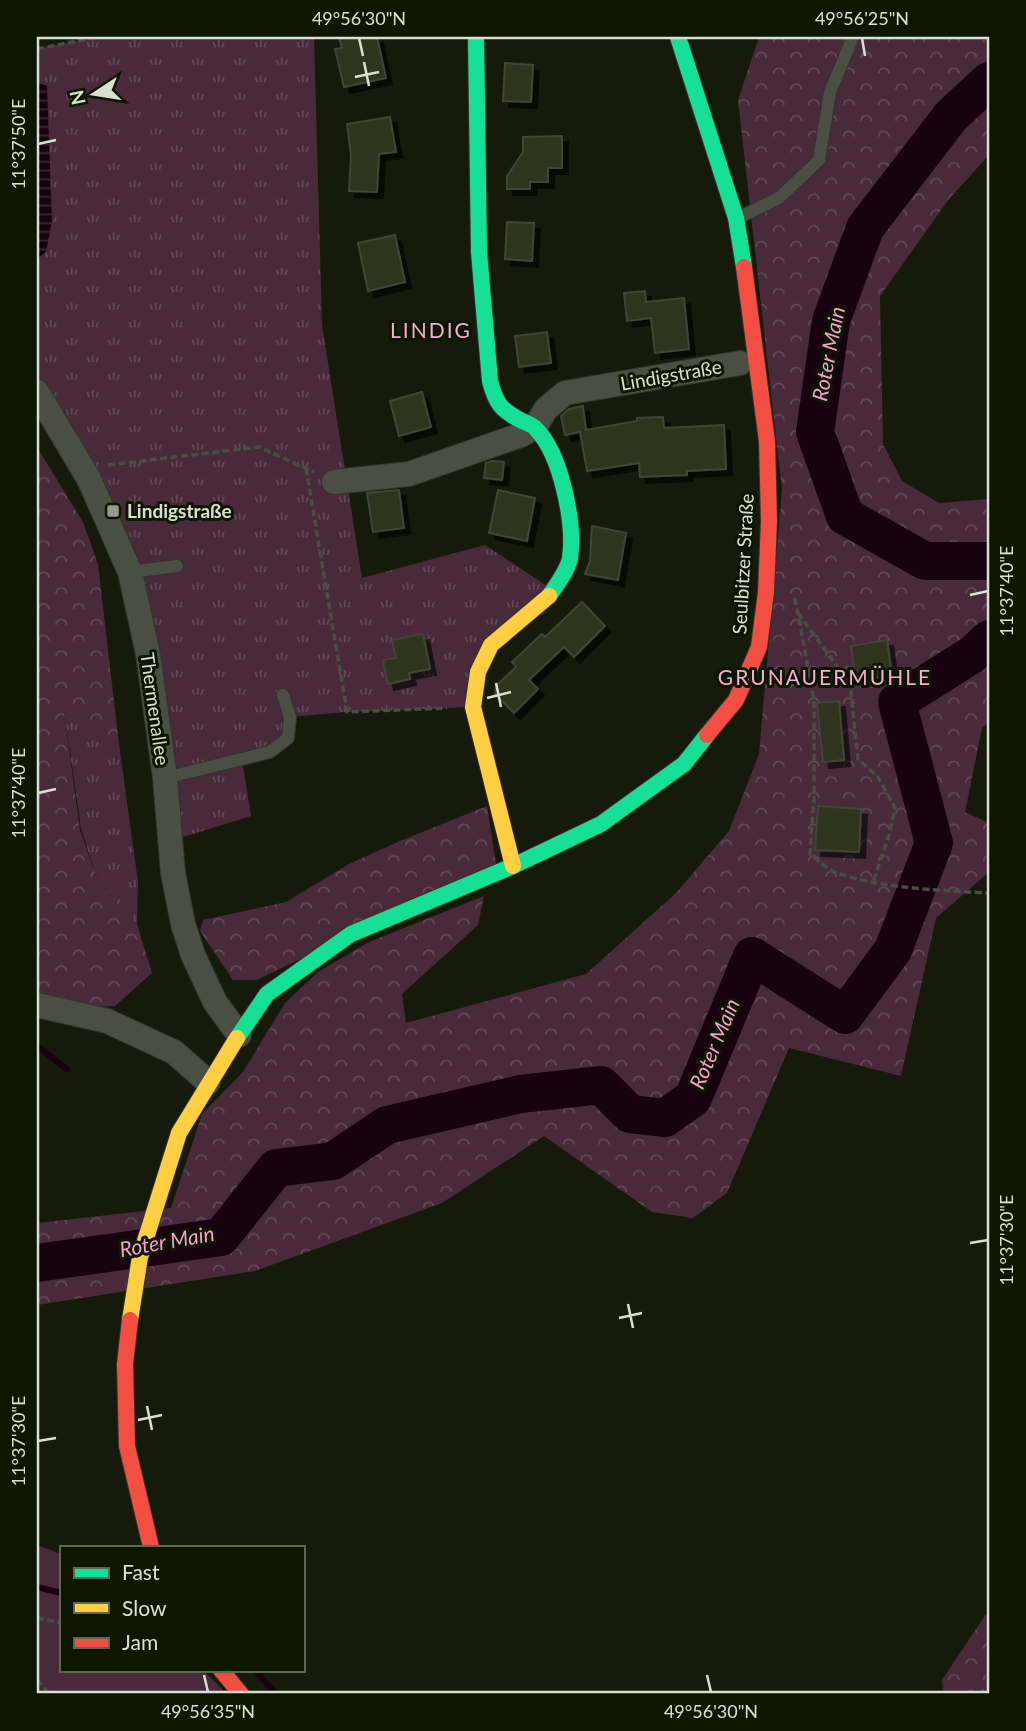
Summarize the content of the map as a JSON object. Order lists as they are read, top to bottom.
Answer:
{
  "streets": {
    "street": ["Lindigstraße", "Seulbitzer Straße", "Thermenallee"]
  },
  "crossings": [
    ["Seulbitzer Straße", "Thermenallee"]
  ],
  "districts": ["LINDIG", "GRUNAUERMÜHLE"],
  "water": ["Roter Main"],
  "places": {
    "transit": ["Lindigstraße"]
  },
  "legend": ["Fast", "Slow", "Jam"],
  "north": "left",
  "coordinates": [
    "49°56'30\"N",
    "49°56'25\"N",
    "11°37'50\"E",
    "11°37'40\"E",
    "11°37'30\"E",
    "49°56'35\"N"
  ]
}
